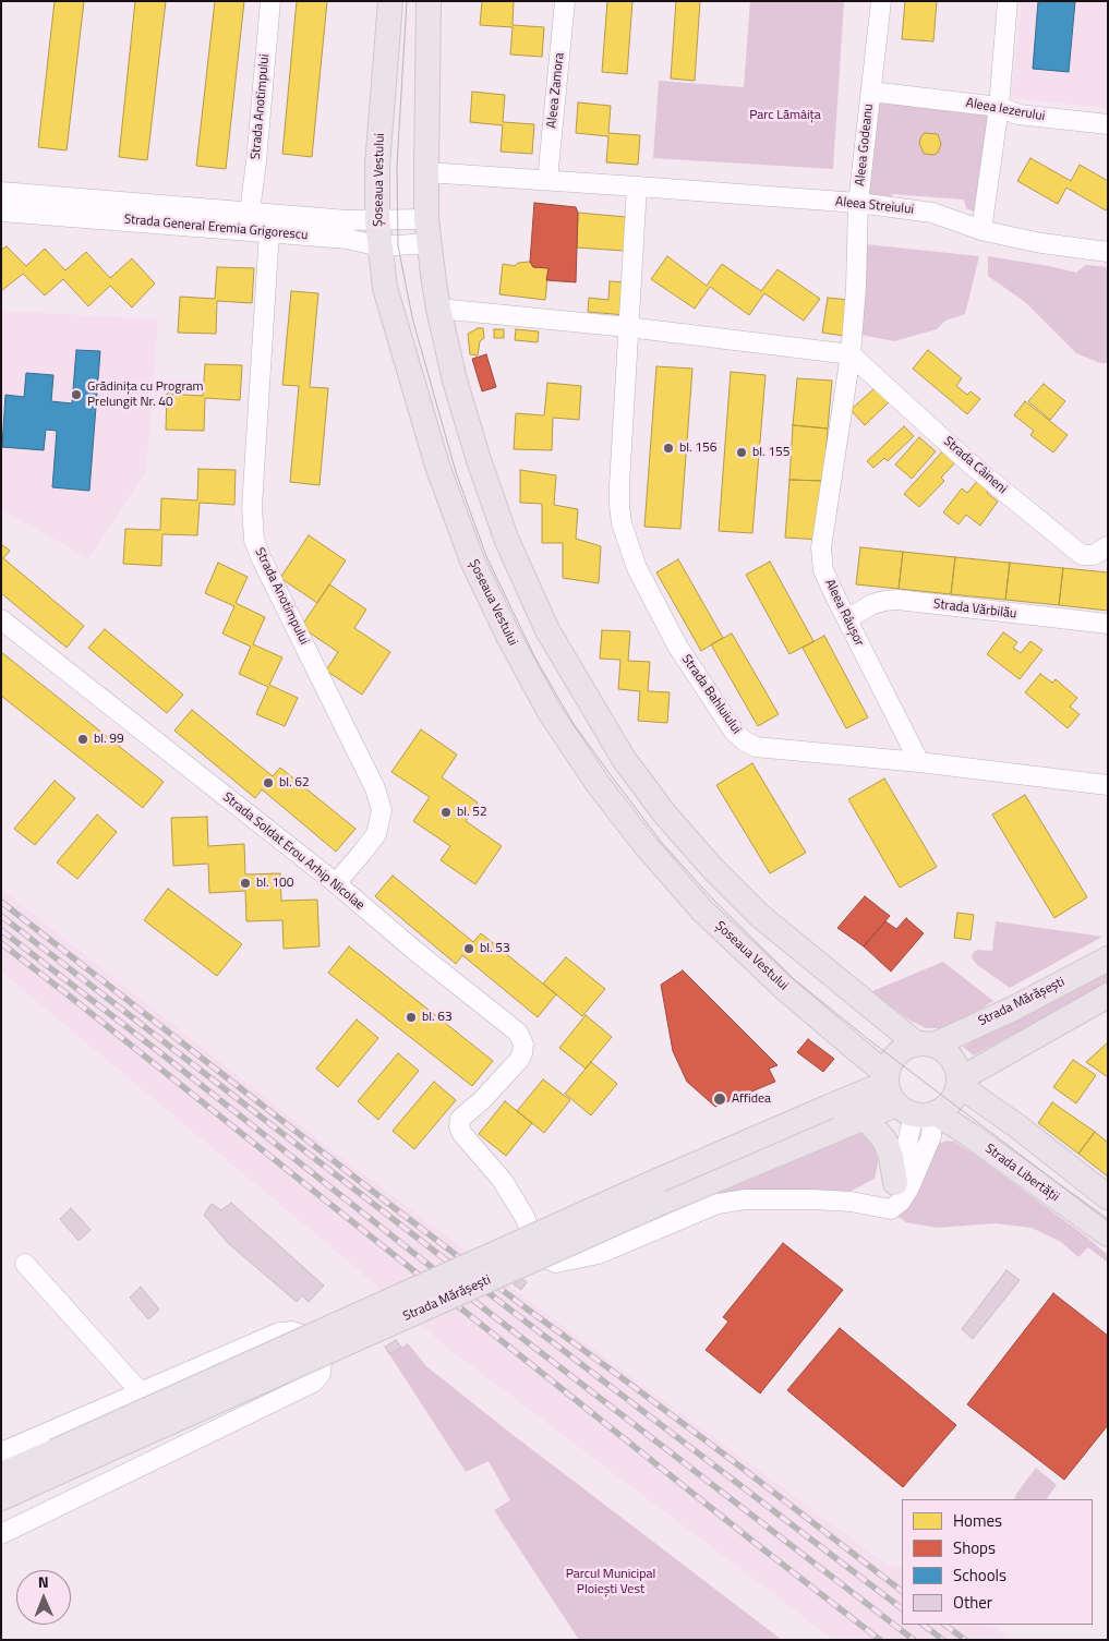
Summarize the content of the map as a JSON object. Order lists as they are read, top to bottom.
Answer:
{
  "streets": {
    "main road": ["Șoseaua Vestului", "Strada Mărășești", "Strada Libertății"],
    "street": [
      "Aleea Zamora",
      "Strada Anotimpului",
      "Aleea Iezerului",
      "Aleea Godeanu",
      "Aleea Streiului",
      "Strada General Eremia Grigorescu",
      "Strada Câineni",
      "Strada Vărbilău",
      "Aleea Râușor",
      "Strada Bahluiului",
      "Strada Soldat Erou Arhip Nicolae"
    ]
  },
  "crossings": [
    ["Aleea Zamora", "Aleea Streiului"],
    ["Strada Anotimpului", "Strada General Eremia Grigorescu"],
    ["Strada Anotimpului", "Strada Soldat Erou Arhip Nicolae"],
    ["Aleea Iezerului", "Aleea Godeanu"],
    ["Aleea Godeanu", "Aleea Streiului"],
    ["Aleea Godeanu", "Strada Câineni"],
    ["Aleea Godeanu", "Aleea Râușor"],
    ["Șoseaua Vestului", "Strada General Eremia Grigorescu"],
    ["Șoseaua Vestului", "Strada Mărășești"],
    ["Șoseaua Vestului", "Strada Libertății"],
    ["Strada Câineni", "Aleea Râușor"],
    ["Strada Vărbilău", "Aleea Râușor"],
    ["Aleea Râușor", "Strada Bahluiului"],
    ["Strada Mărășești", "Strada Libertății"]
  ],
  "parks": ["Parc Lămâița", "Parcul Municipal Ploiești Vest"],
  "places": [
    "Grădinița cu Program Prelungit Nr. 40",
    "bl. 156",
    "bl. 155",
    "bl. 99",
    "bl. 62",
    "bl. 52",
    "bl. 100",
    "bl. 53",
    "bl. 63",
    "Affidea"
  ],
  "legend": [
    "Homes",
    "Shops",
    "Schools",
    "Other"
  ],
  "north": "top"
}
